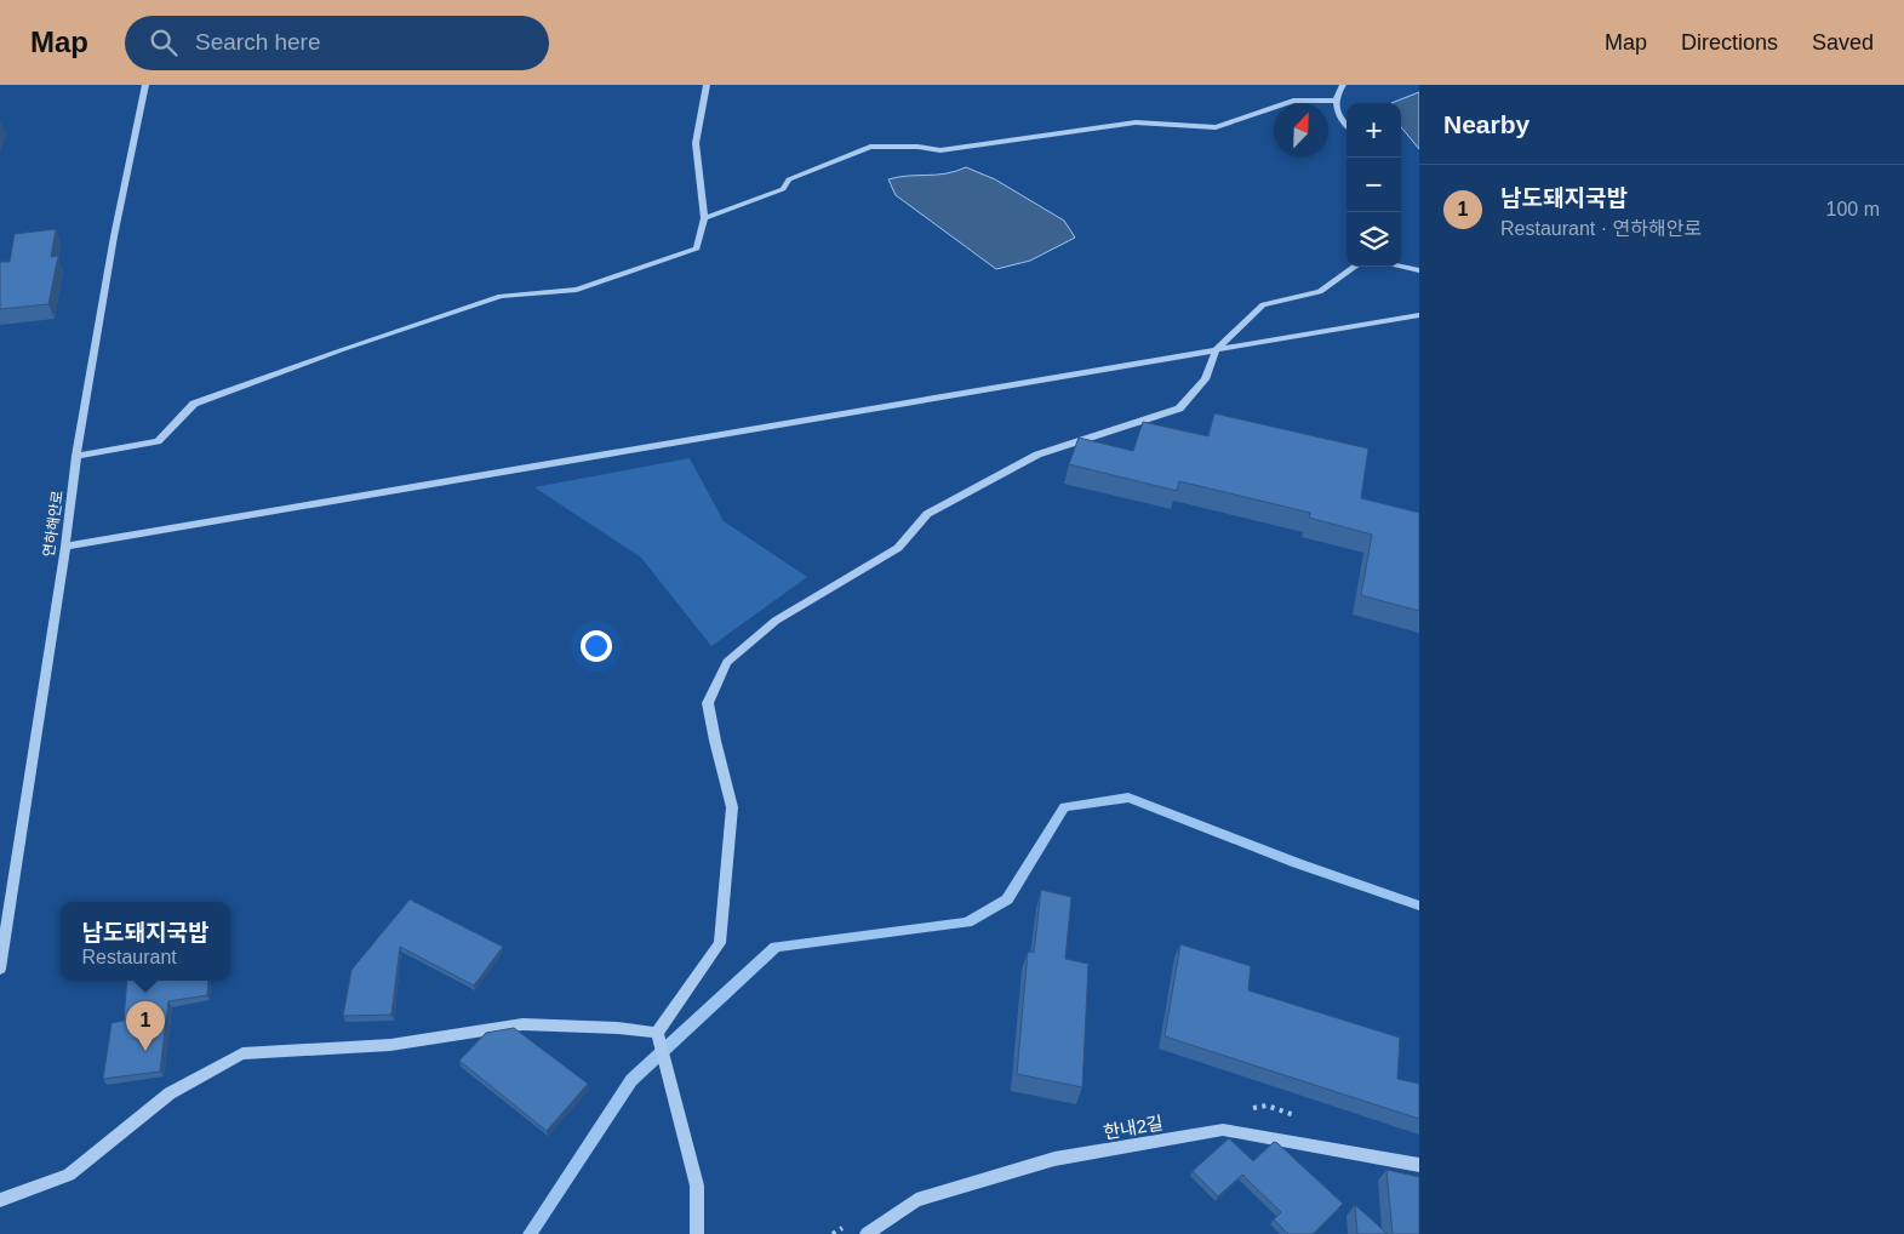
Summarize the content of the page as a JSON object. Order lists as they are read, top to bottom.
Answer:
{
  "streets": {
    "street": ["연하해안로", "한내2길"]
  },
  "north": "top right",
  "page": {
    "header": "Map",
    "search": "Search here",
    "nav": ["Map", "Directions", "Saved"],
    "heading": "Nearby",
    "map_buttons": ["+", "−"],
    "list": [
      {
        "mark": "1",
        "name": "남도돼지국밥",
        "note": "Restaurant · 연하해안로",
        "value": "100 m"
      }
    ],
    "popup": ["남도돼지국밥", "Restaurant"],
    "pins": "1"
  }
}
